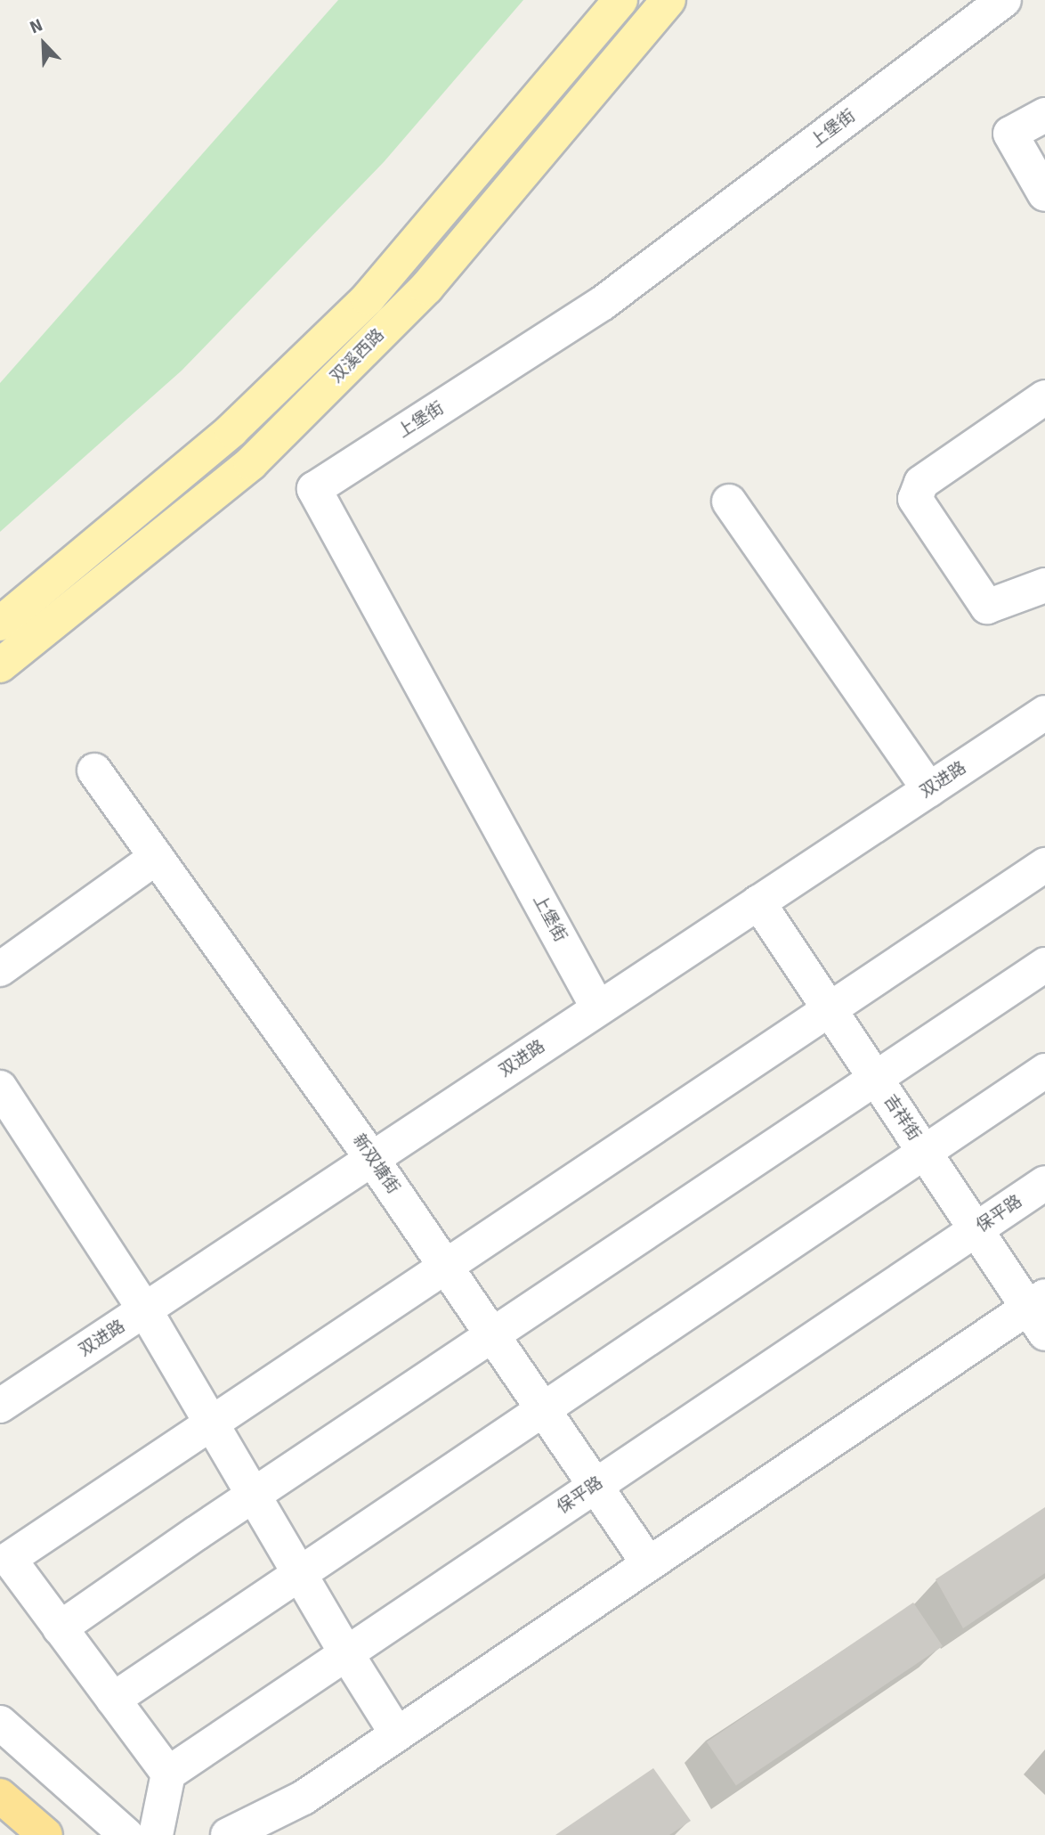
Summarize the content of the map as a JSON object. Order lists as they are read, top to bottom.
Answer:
{
  "streets": {
    "main road": ["双溪西路"],
    "street": [
      "上堡街",
      "双进路",
      "吉祥街",
      "新双塘街",
      "保平路"
    ]
  },
  "crossings": [
    ["上堡街", "双进路"],
    ["双进路", "吉祥街"],
    ["双进路", "新双塘街"],
    ["吉祥街", "保平路"],
    ["新双塘街", "保平路"]
  ],
  "north": "top left"
}
